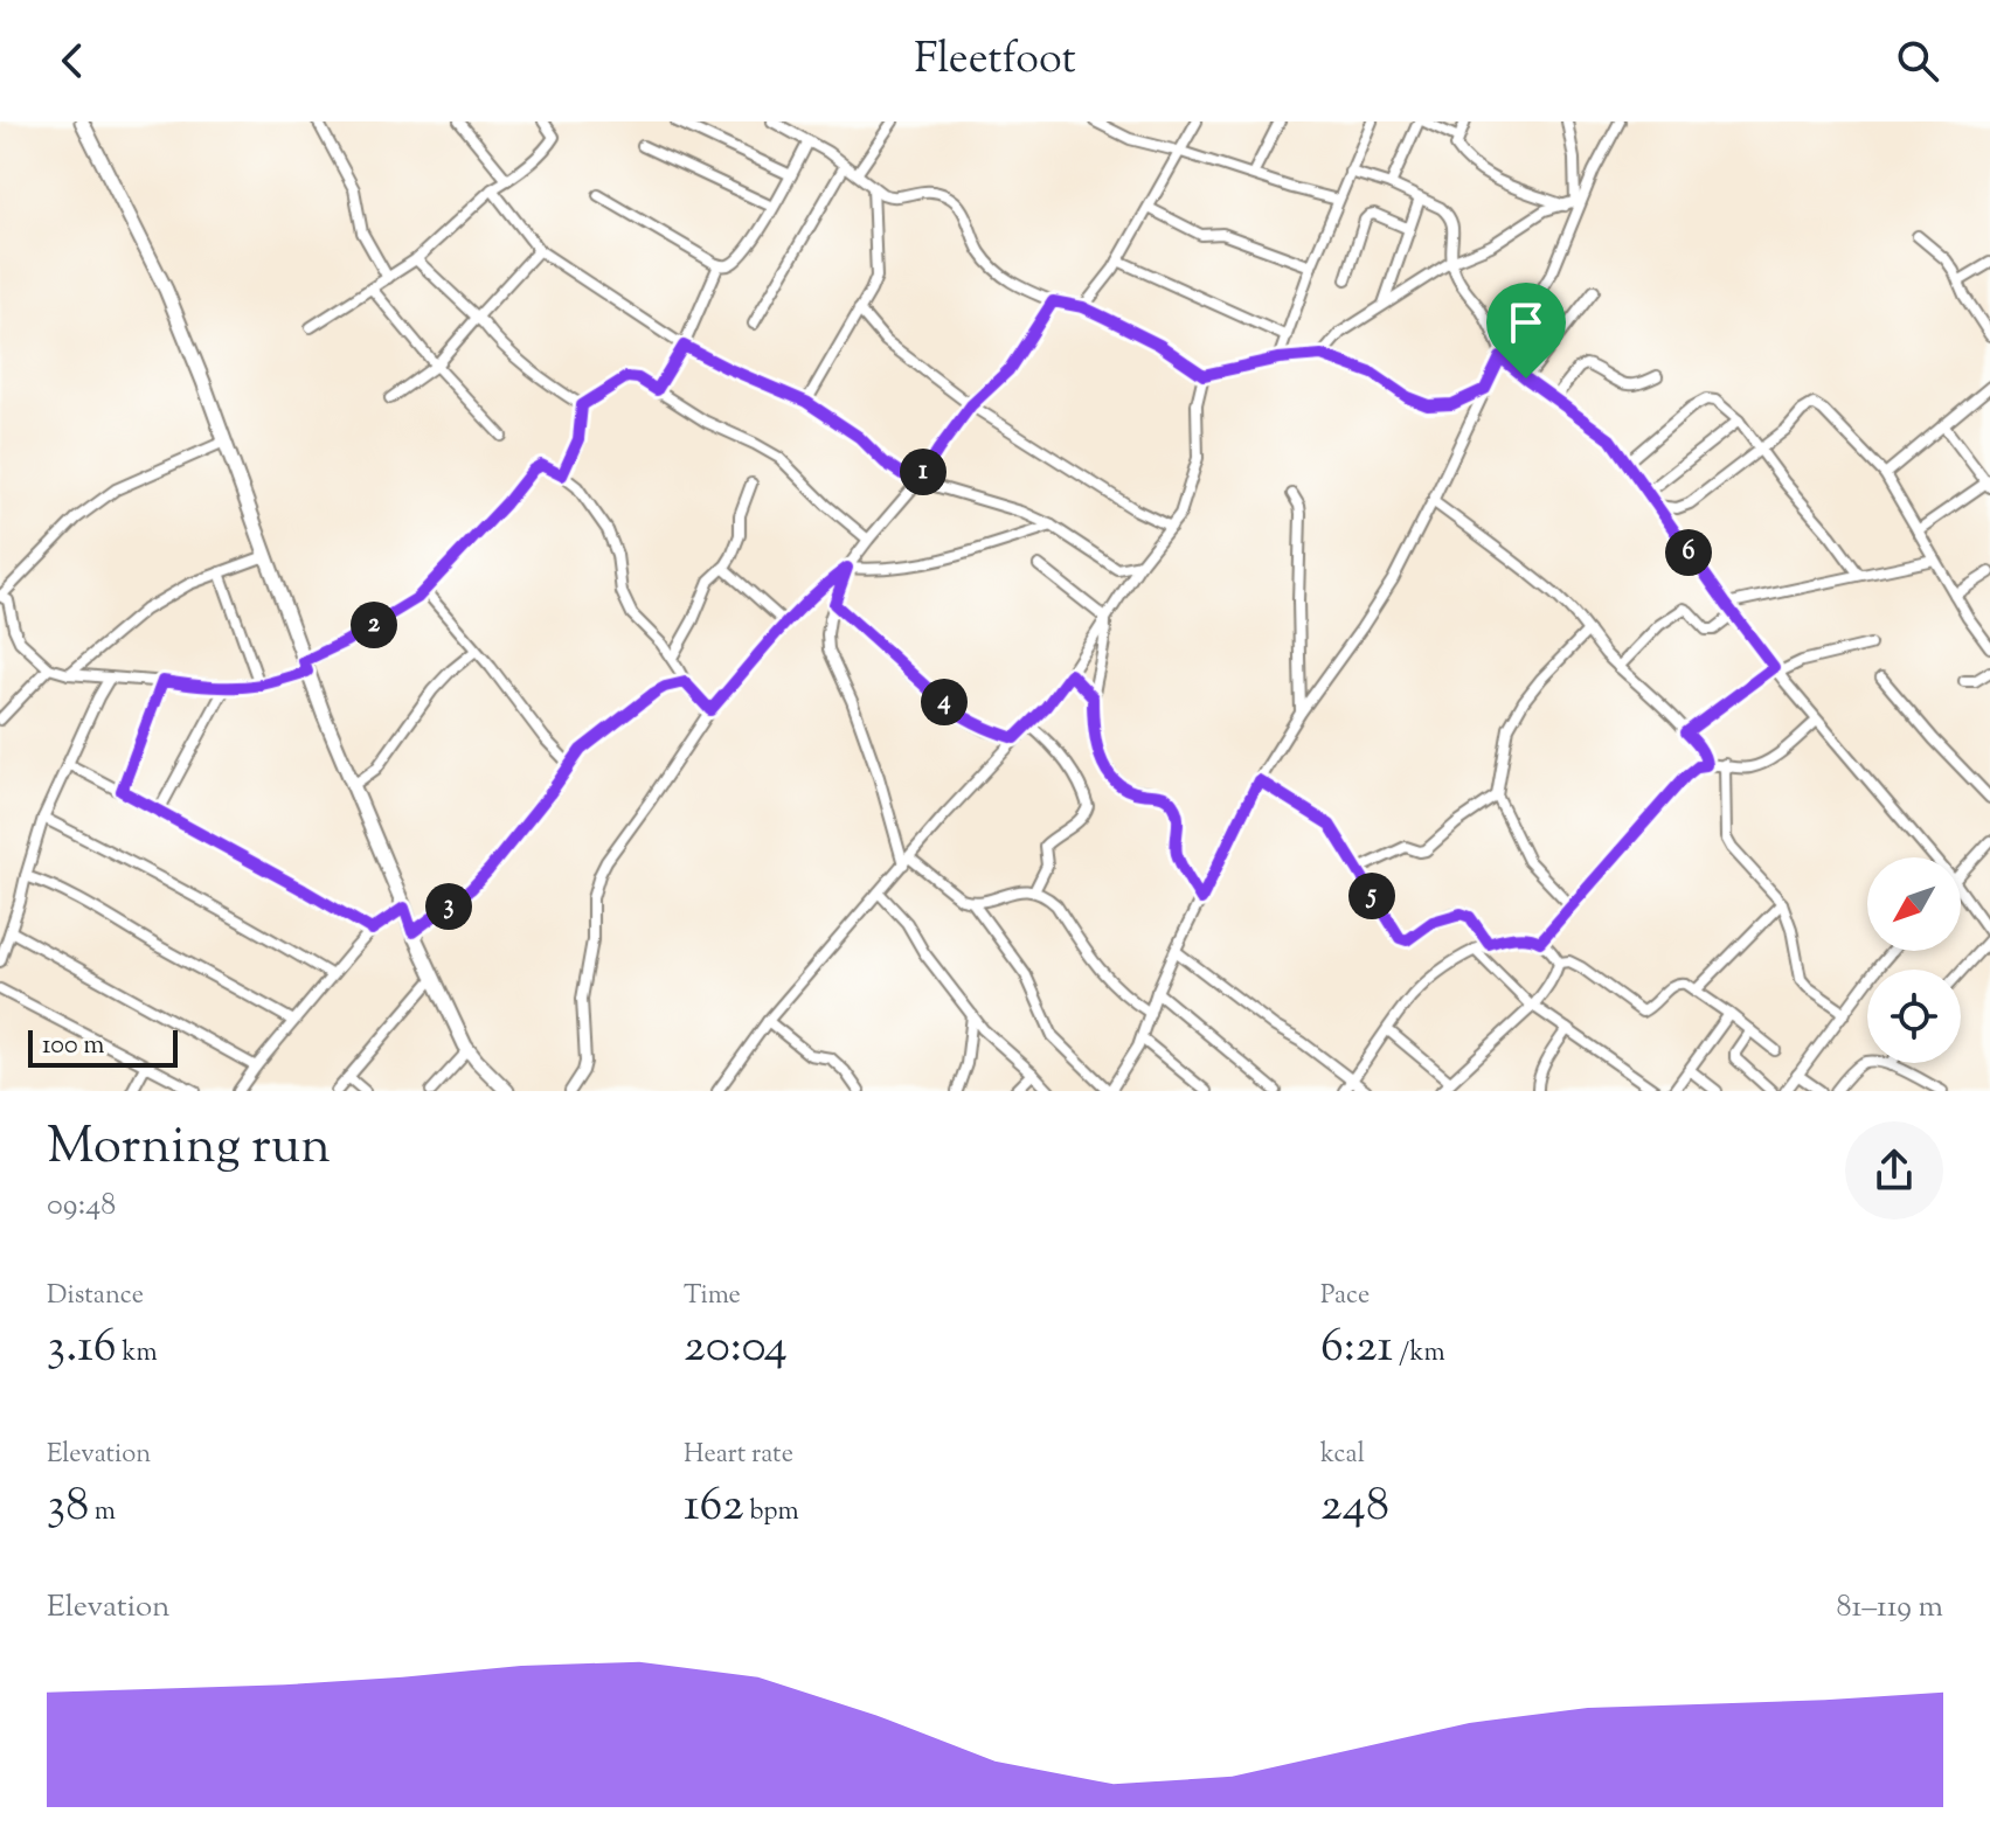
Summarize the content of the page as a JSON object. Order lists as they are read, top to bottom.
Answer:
{
  "scale_bar": "100 m",
  "north": "bottom left",
  "page": {
    "header": "Fleetfoot",
    "pins": [
      "1",
      "6",
      "2",
      "4",
      "5",
      "3"
    ],
    "scale": "100 m",
    "heading": ["Morning run", "09:48"],
    "stats": [
      ["Distance", "3.16 km"],
      ["Time", "20:04"],
      ["Pace", "6:21 /km"],
      ["Elevation", "38 m"],
      ["Heart rate", "162 bpm"],
      ["kcal", "248"]
    ],
    "chart": ["Elevation", "81–119 m"]
  }
}
